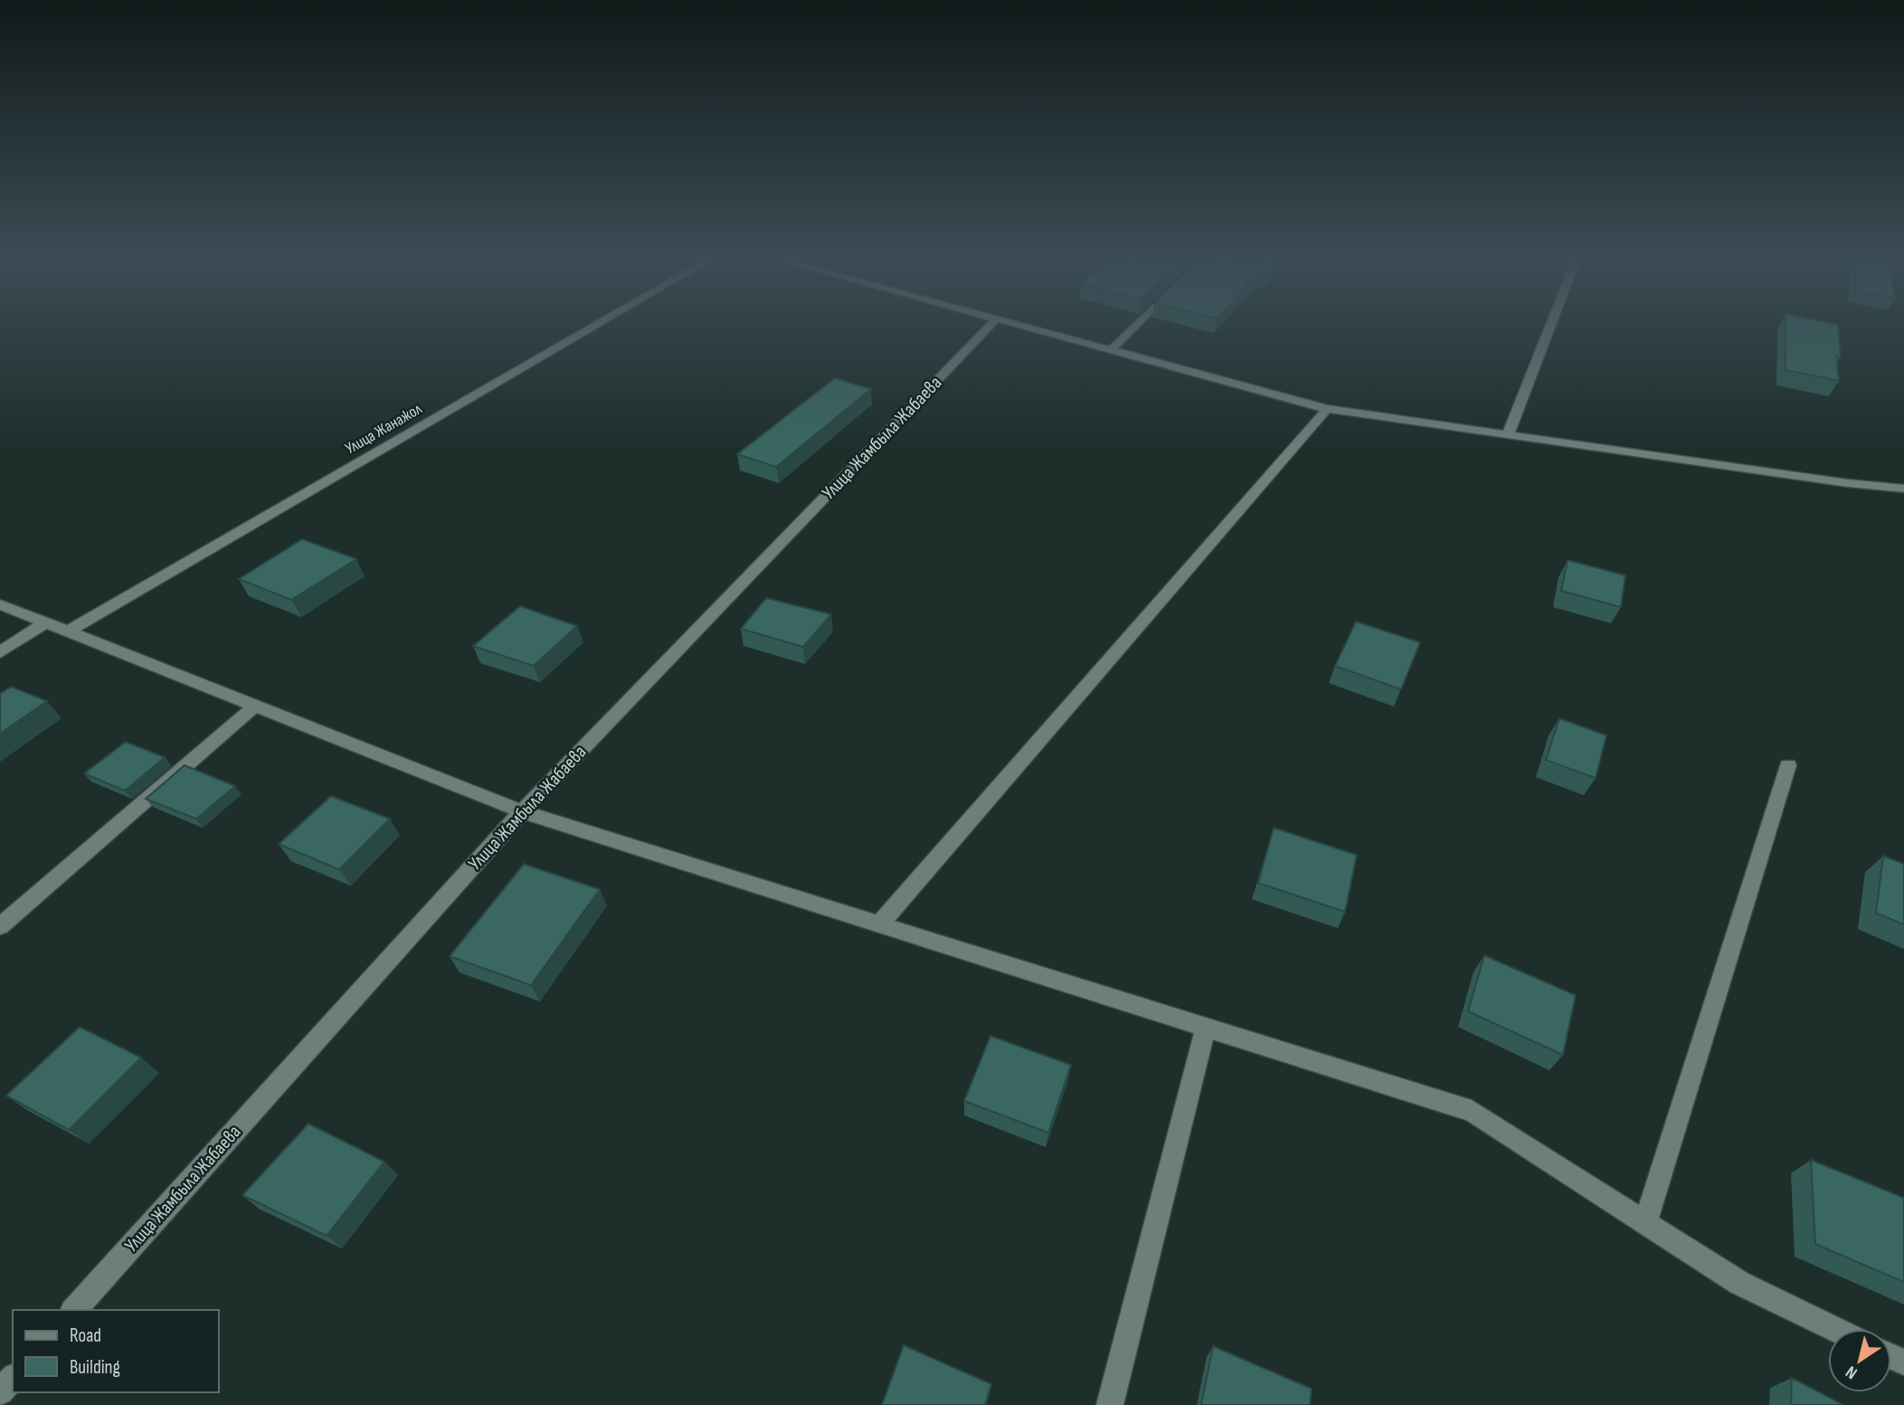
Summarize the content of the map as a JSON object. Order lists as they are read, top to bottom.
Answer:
{
  "streets": {
    "street": ["Улица Жанажол", "Улица Жамбыла Жабаева"]
  },
  "legend": ["Road", "Building"],
  "north": "bottom left"
}
